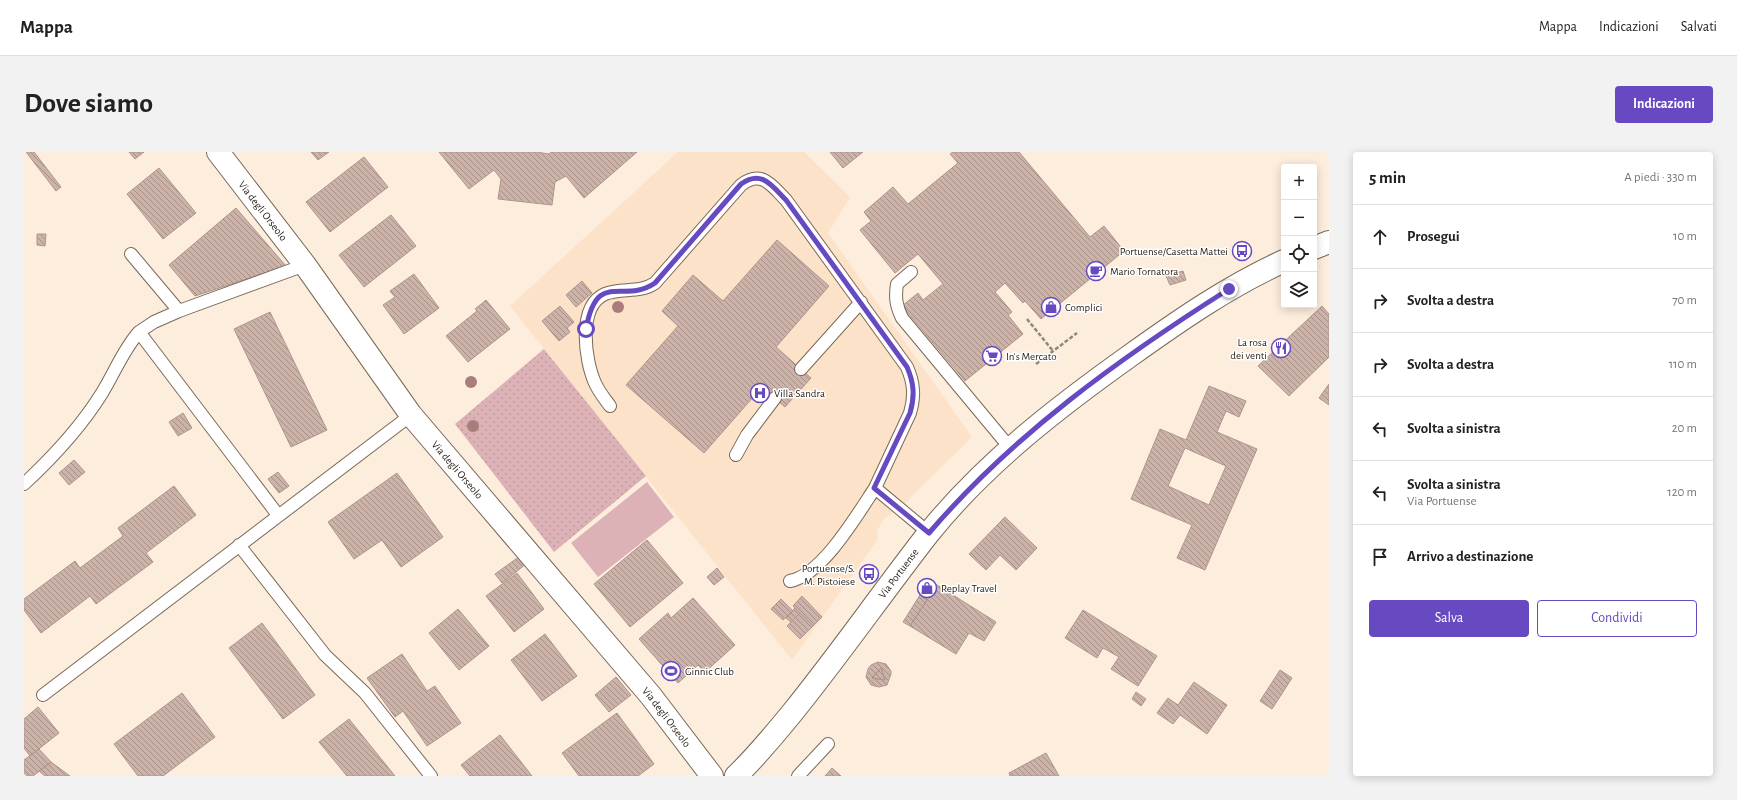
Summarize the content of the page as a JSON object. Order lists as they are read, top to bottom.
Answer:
{
  "streets": {
    "street": ["Via degli Orseolo", "Via Portuense"]
  },
  "places": {
    "bus stop": ["Portuense/Casetta Mattei", "Portuense/S. M. Pistoiese"],
    "cafe": ["Mario Tornatora"],
    "shop": ["Complici", "Replay Travel"],
    "restaurant": ["La rosa dei venti"],
    "supermarket": ["In's Mercato"],
    "hospital": ["Villa Sandra"],
    "sports": ["Ginnic Club"]
  },
  "page": {
    "header": "Mappa",
    "nav": ["Mappa", "Indicazioni", "Salvati"],
    "buttons": [
      "Indicazioni",
      ["Salva", "Condividi"]
    ],
    "title": "Dove siamo",
    "heading": ["5 min", "A piedi · 330 m"],
    "map_buttons": ["+", "−"],
    "list": [
      ["Prosegui", "10 m"],
      ["Svolta a destra", "70 m"],
      ["Svolta a destra", "110 m"],
      ["Svolta a sinistra", "20 m"],
      ["Svolta a sinistra", "Via Portuense", "120 m"],
      "Arrivo a destinazione"
    ]
  }
}
